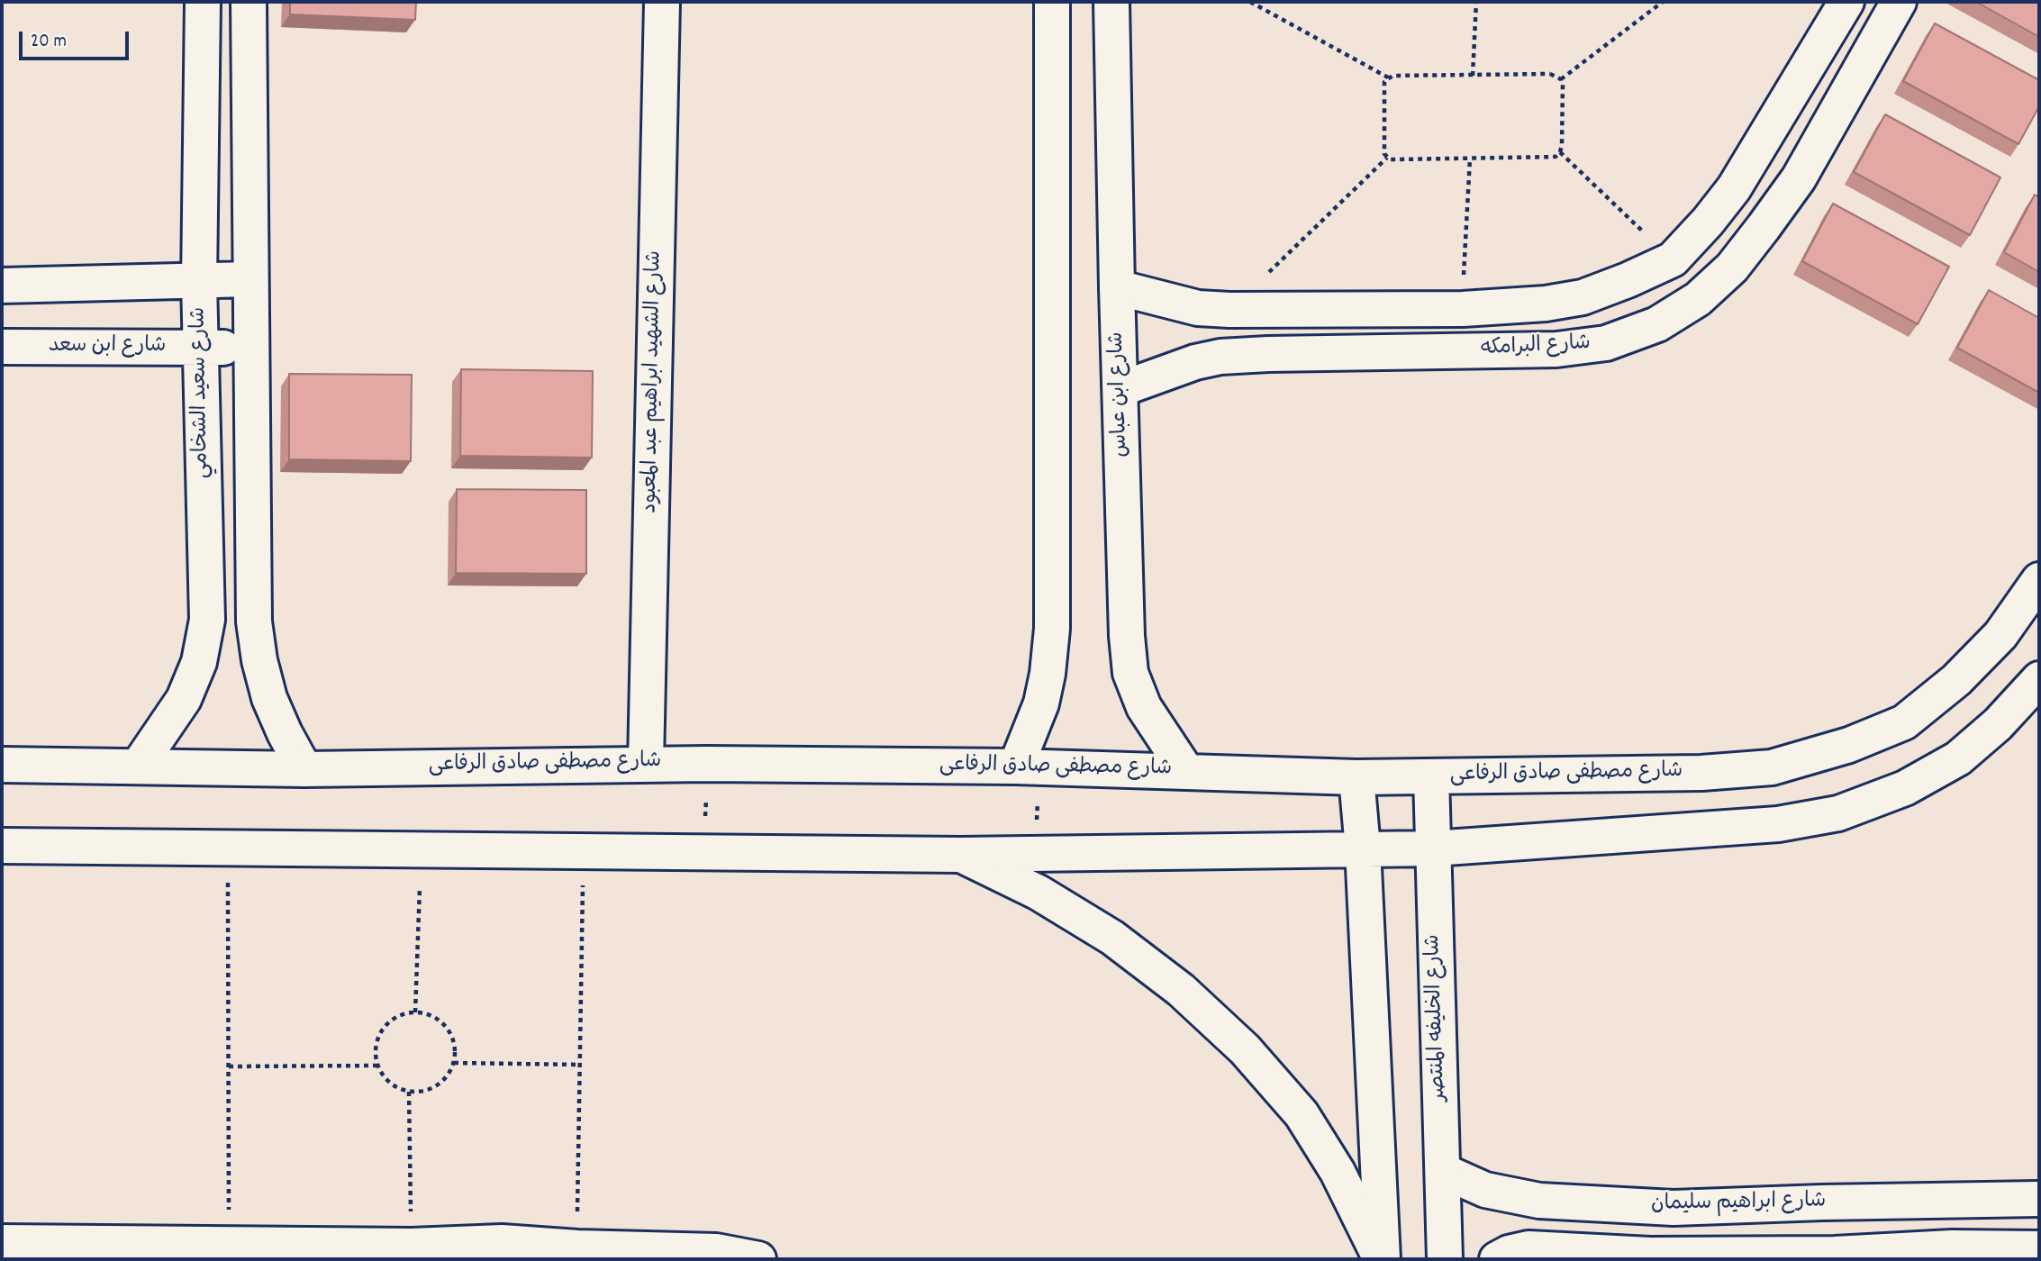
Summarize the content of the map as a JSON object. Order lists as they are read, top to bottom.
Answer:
{
  "streets": {
    "street": [
      "شارع ابن سعد",
      "شارع البرامكه",
      "شارع الشهيد ابراهيم عبد المعبود",
      "شارع سعيد الشخامي",
      "شارع ابن عباس",
      "شارع مصطفى صادق الرفاعى",
      "شارع الخليفه المنتصر",
      "شارع ابراهيم سليمان"
    ]
  },
  "crossings": [
    ["شارع ابن سعد", "شارع سعيد الشخامي"],
    ["شارع البرامكه", "شارع ابن عباس"],
    ["شارع الشهيد ابراهيم عبد المعبود", "شارع مصطفى صادق الرفاعى"],
    ["شارع سعيد الشخامي", "شارع مصطفى صادق الرفاعى"],
    ["شارع ابن عباس", "شارع مصطفى صادق الرفاعى"],
    ["شارع مصطفى صادق الرفاعى", "شارع الخليفه المنتصر"],
    ["شارع الخليفه المنتصر", "شارع ابراهيم سليمان"]
  ],
  "scale_bar": "20 m"
}
